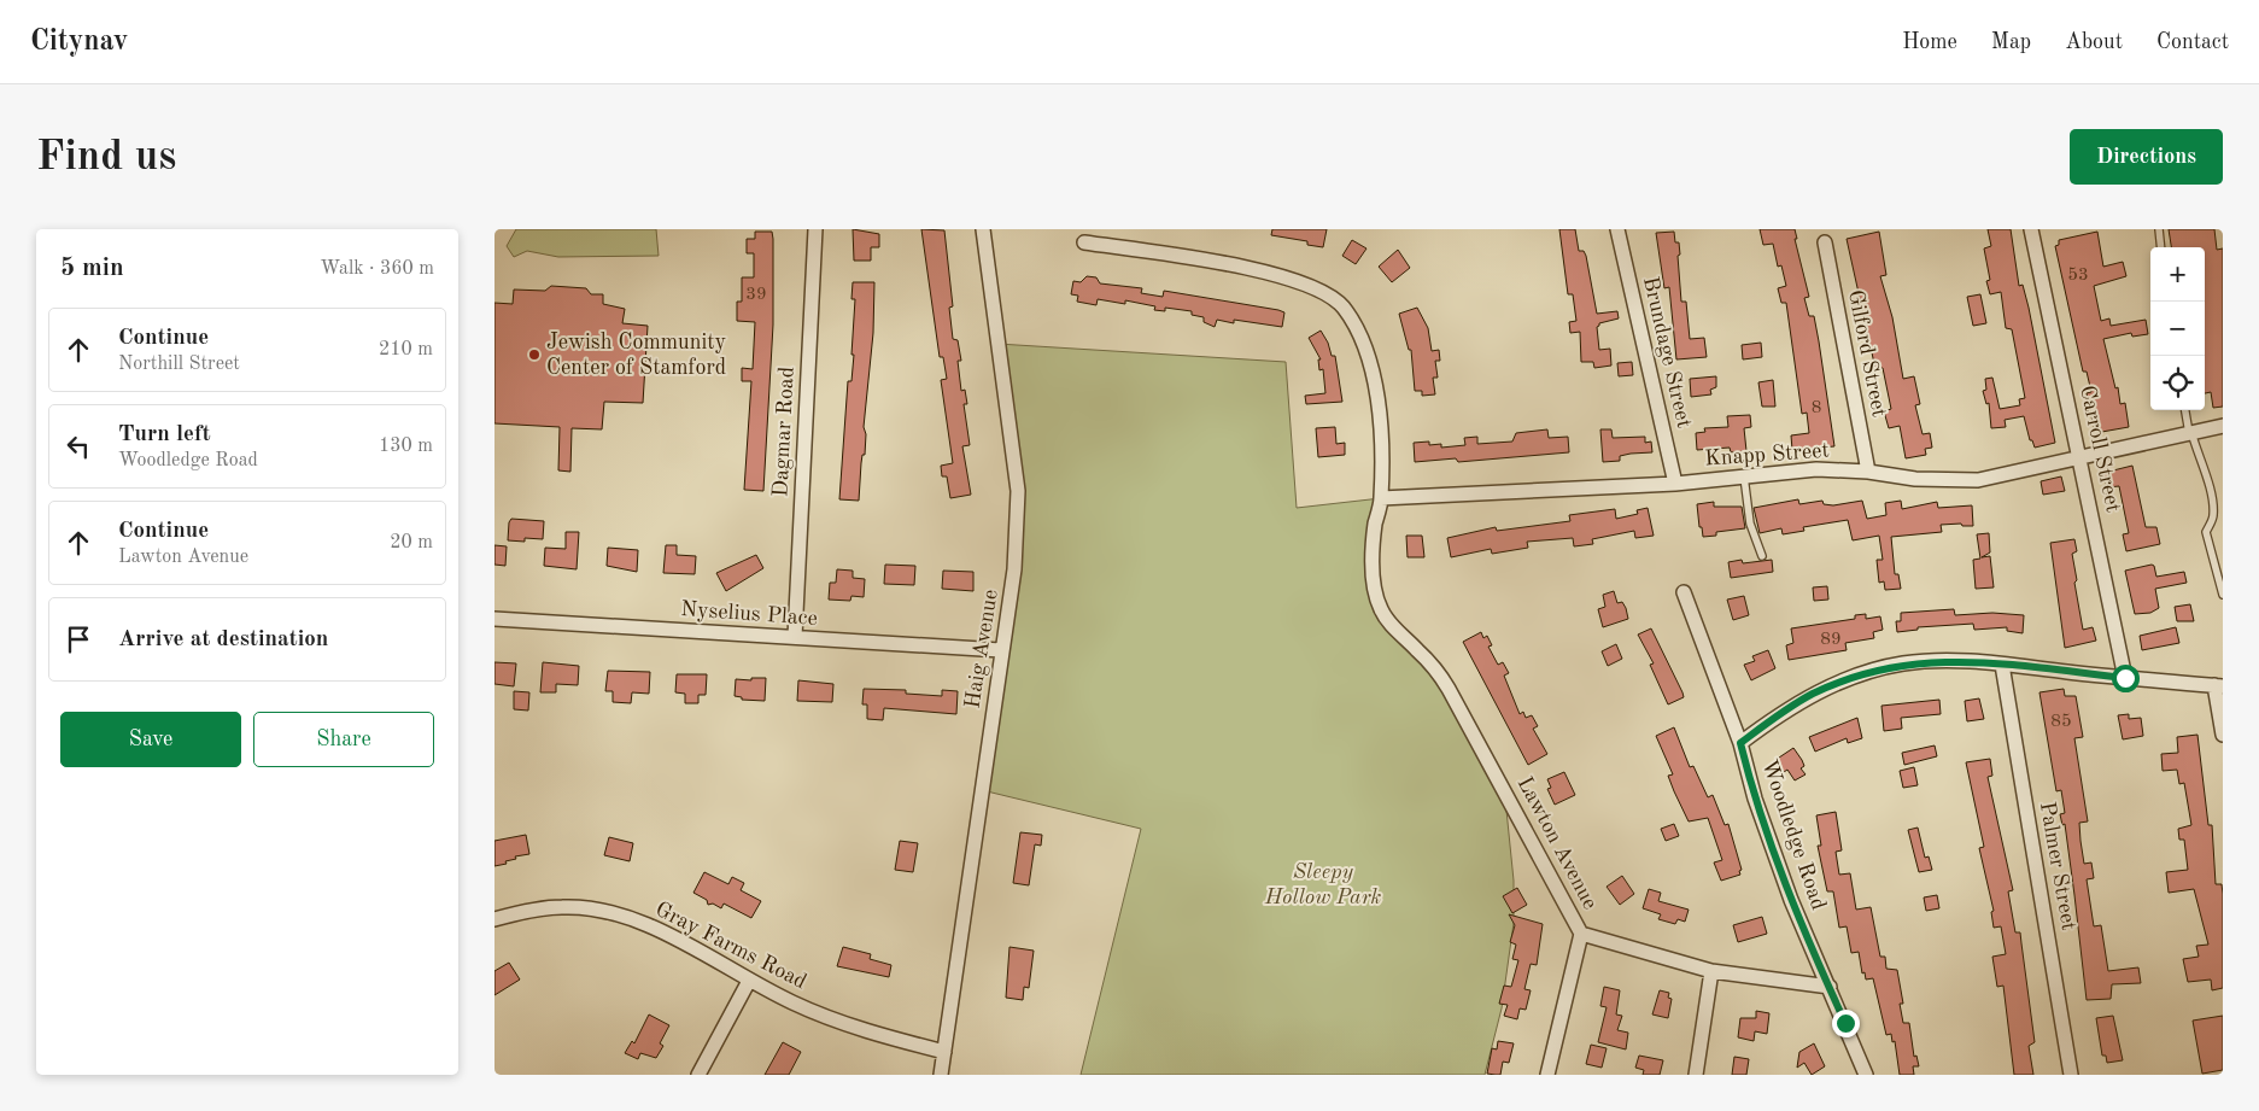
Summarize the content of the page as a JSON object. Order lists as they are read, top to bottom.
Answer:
{
  "streets": {
    "street": [
      "Brundage Street",
      "Gilford Street",
      "Dagmar Road",
      "Carroll Street",
      "Knapp Street",
      "Nyselius Place",
      "Haig Avenue",
      "Woodledge Road",
      "Lawton Avenue",
      "Palmer Street",
      "Gray Farms Road"
    ]
  },
  "crossings": [
    ["Brundage Street", "Knapp Street"],
    ["Gilford Street", "Knapp Street"],
    ["Dagmar Road", "Nyselius Place"],
    ["Carroll Street", "Knapp Street"],
    ["Knapp Street", "Lawton Avenue"],
    ["Nyselius Place", "Haig Avenue"],
    ["Haig Avenue", "Gray Farms Road"],
    ["Woodledge Road", "Lawton Avenue"]
  ],
  "parks": ["Sleepy Hollow Park"],
  "places": ["Jewish Community Center of Stamford"],
  "house_numbers": [
    "53",
    "39",
    "8",
    "89",
    "85"
  ],
  "page": {
    "header": "Citynav",
    "nav": [
      "Home",
      "Map",
      "About",
      "Contact"
    ],
    "buttons": [
      "Directions",
      ["Save", "Share"]
    ],
    "title": "Find us",
    "heading": ["5 min", "Walk · 360 m"],
    "map_buttons": ["+", "−"],
    "list": [
      ["Continue", "Northill Street", "210 m"],
      ["Turn left", "Woodledge Road", "130 m"],
      ["Continue", "Lawton Avenue", "20 m"],
      "Arrive at destination"
    ]
  }
}
